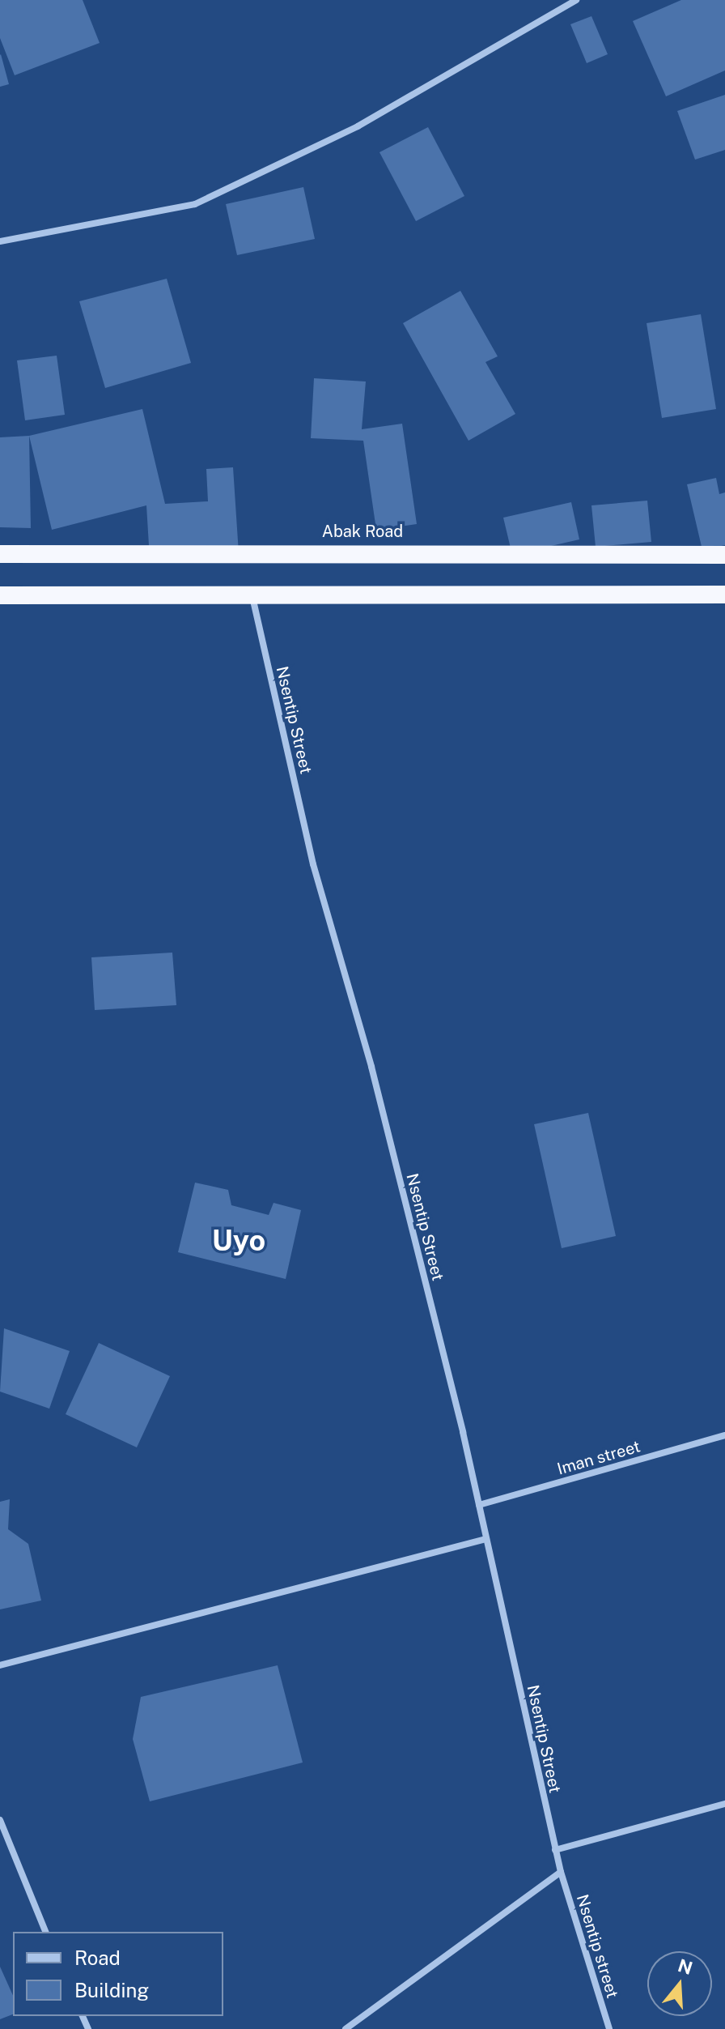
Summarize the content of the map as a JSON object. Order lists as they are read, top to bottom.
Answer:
{
  "streets": {
    "highway": ["Abak Road"],
    "street": ["Nsentip Street", "Iman street", "Nsentip street"]
  },
  "crossings": [
    ["Nsentip Street", "Iman street"],
    ["Nsentip Street", "Nsentip street"]
  ],
  "districts": ["Uyo"],
  "legend": ["Road", "Building"],
  "north": "top"
}
